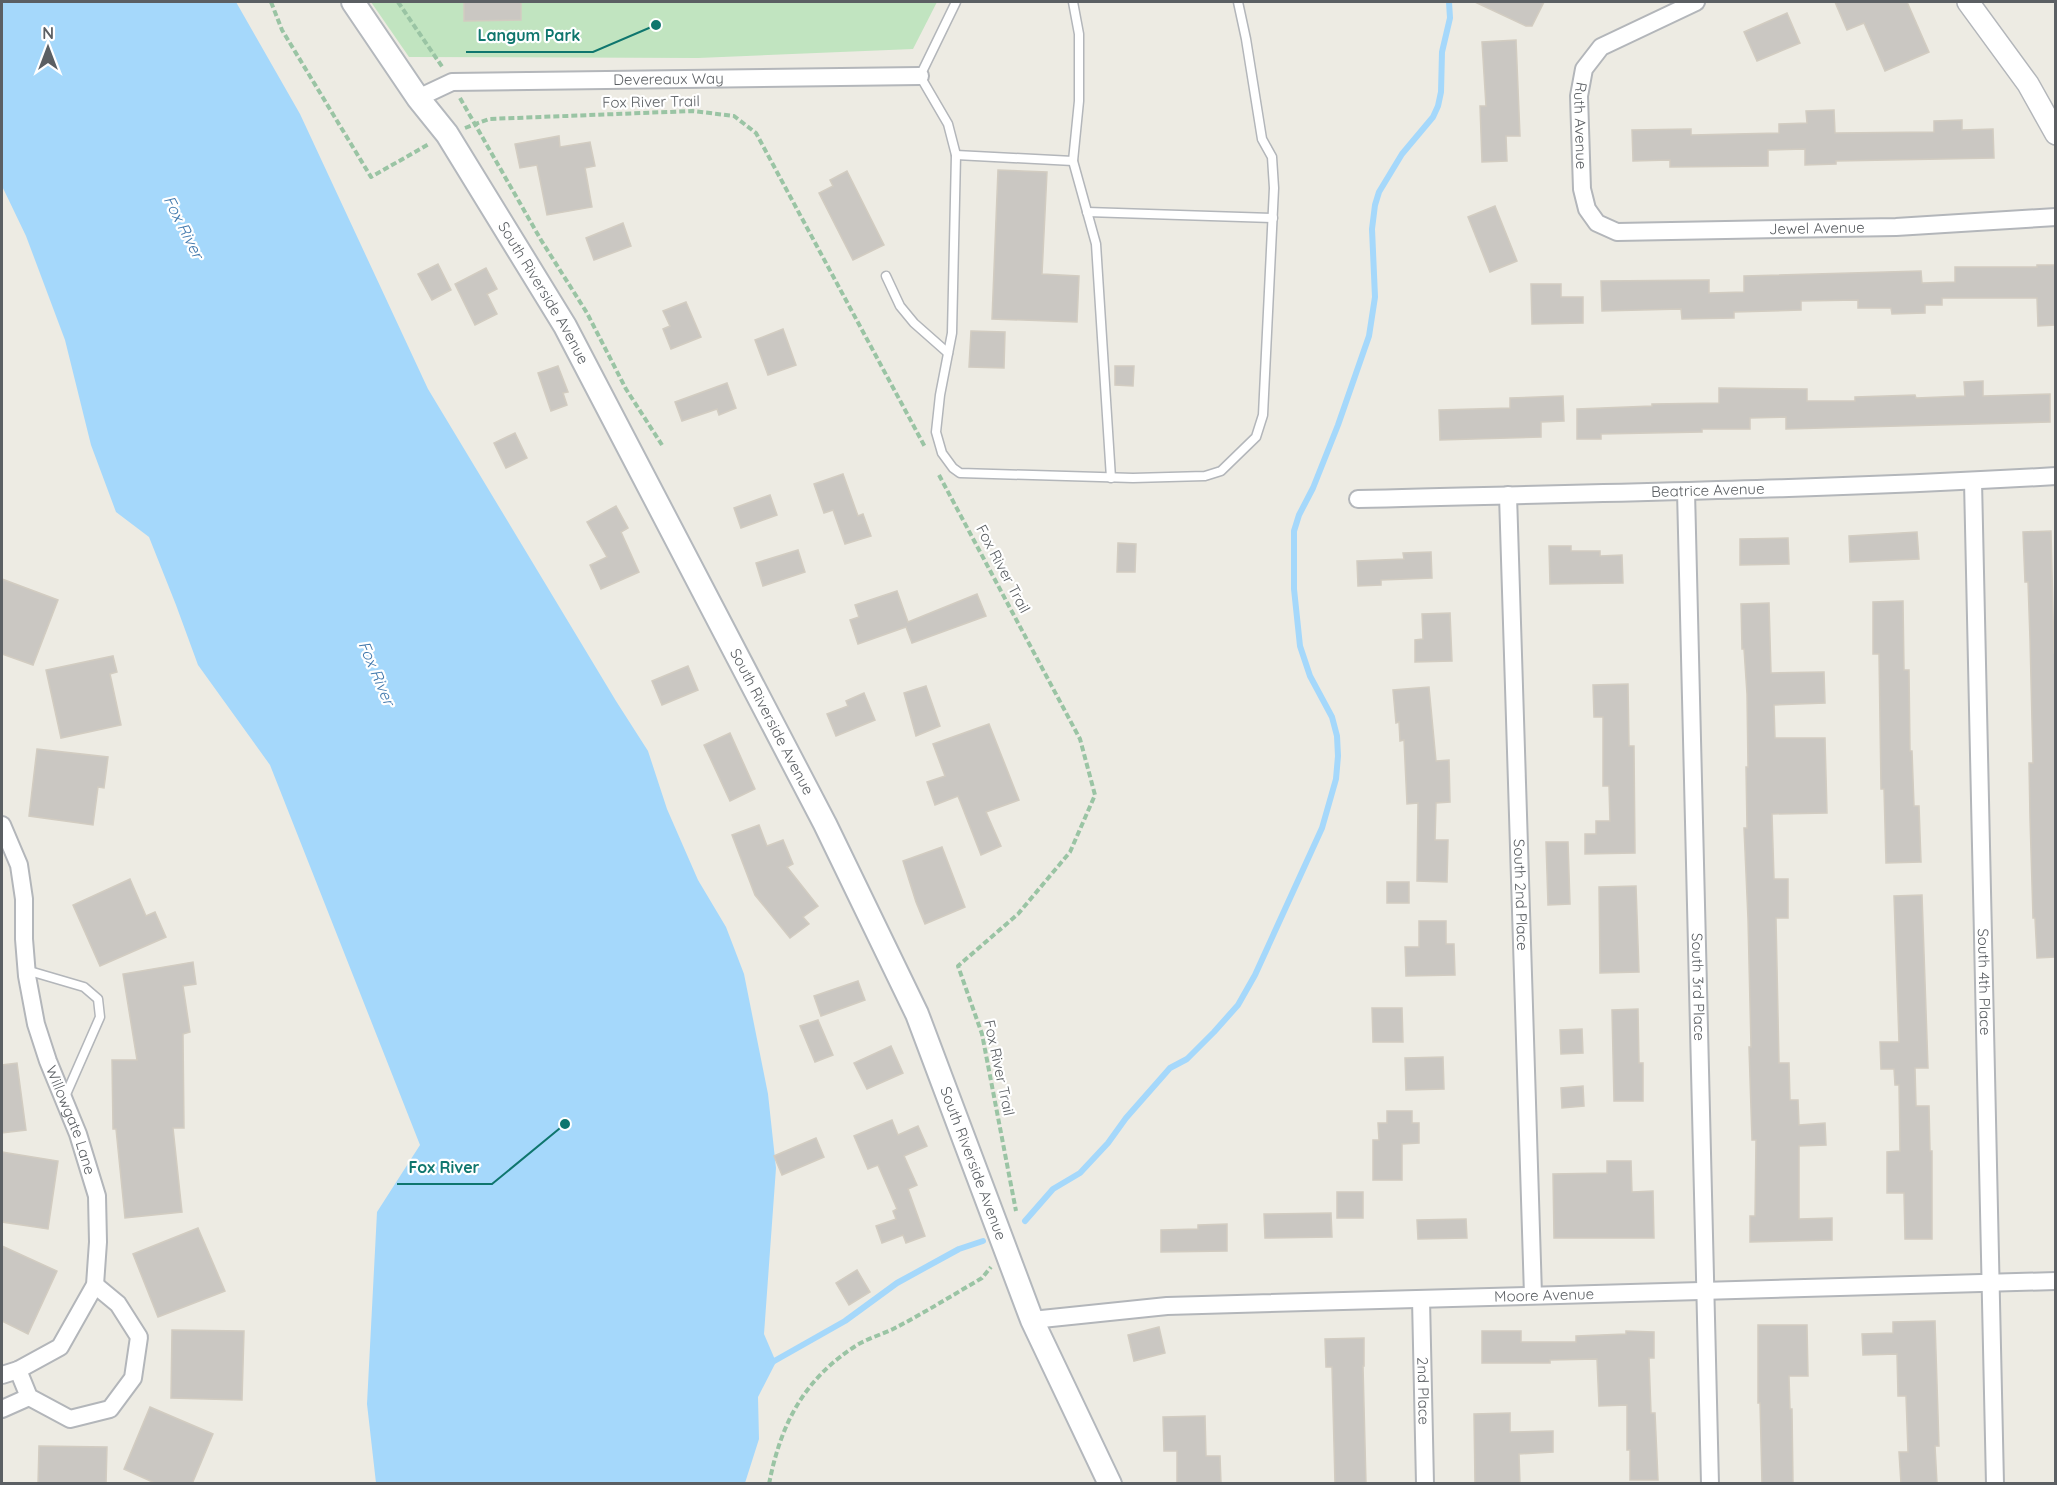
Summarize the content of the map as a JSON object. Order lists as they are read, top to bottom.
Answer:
{
  "streets": {
    "main road": ["South Riverside Avenue"],
    "street": [
      "Devereaux Way",
      "Ruth Avenue",
      "Jewel Avenue",
      "Beatrice Avenue",
      "South 2nd Place",
      "South 4th Place",
      "South 3rd Place",
      "Willowgate Lane",
      "Moore Avenue",
      "2nd Place"
    ],
    "path": ["Fox River Trail"]
  },
  "crossings": [
    ["Devereaux Way", "South Riverside Avenue"],
    ["Fox River Trail", "South Riverside Avenue"],
    ["Ruth Avenue", "Jewel Avenue"],
    ["South Riverside Avenue", "Moore Avenue"],
    ["Beatrice Avenue", "South 2nd Place"],
    ["Beatrice Avenue", "South 4th Place"],
    ["Beatrice Avenue", "South 3rd Place"],
    ["South 2nd Place", "Moore Avenue"],
    ["South 4th Place", "Moore Avenue"],
    ["South 3rd Place", "Moore Avenue"],
    ["Moore Avenue", "2nd Place"]
  ],
  "water": ["Fox River"],
  "places": ["Langum Park", "Fox River"],
  "north": "top"
}
